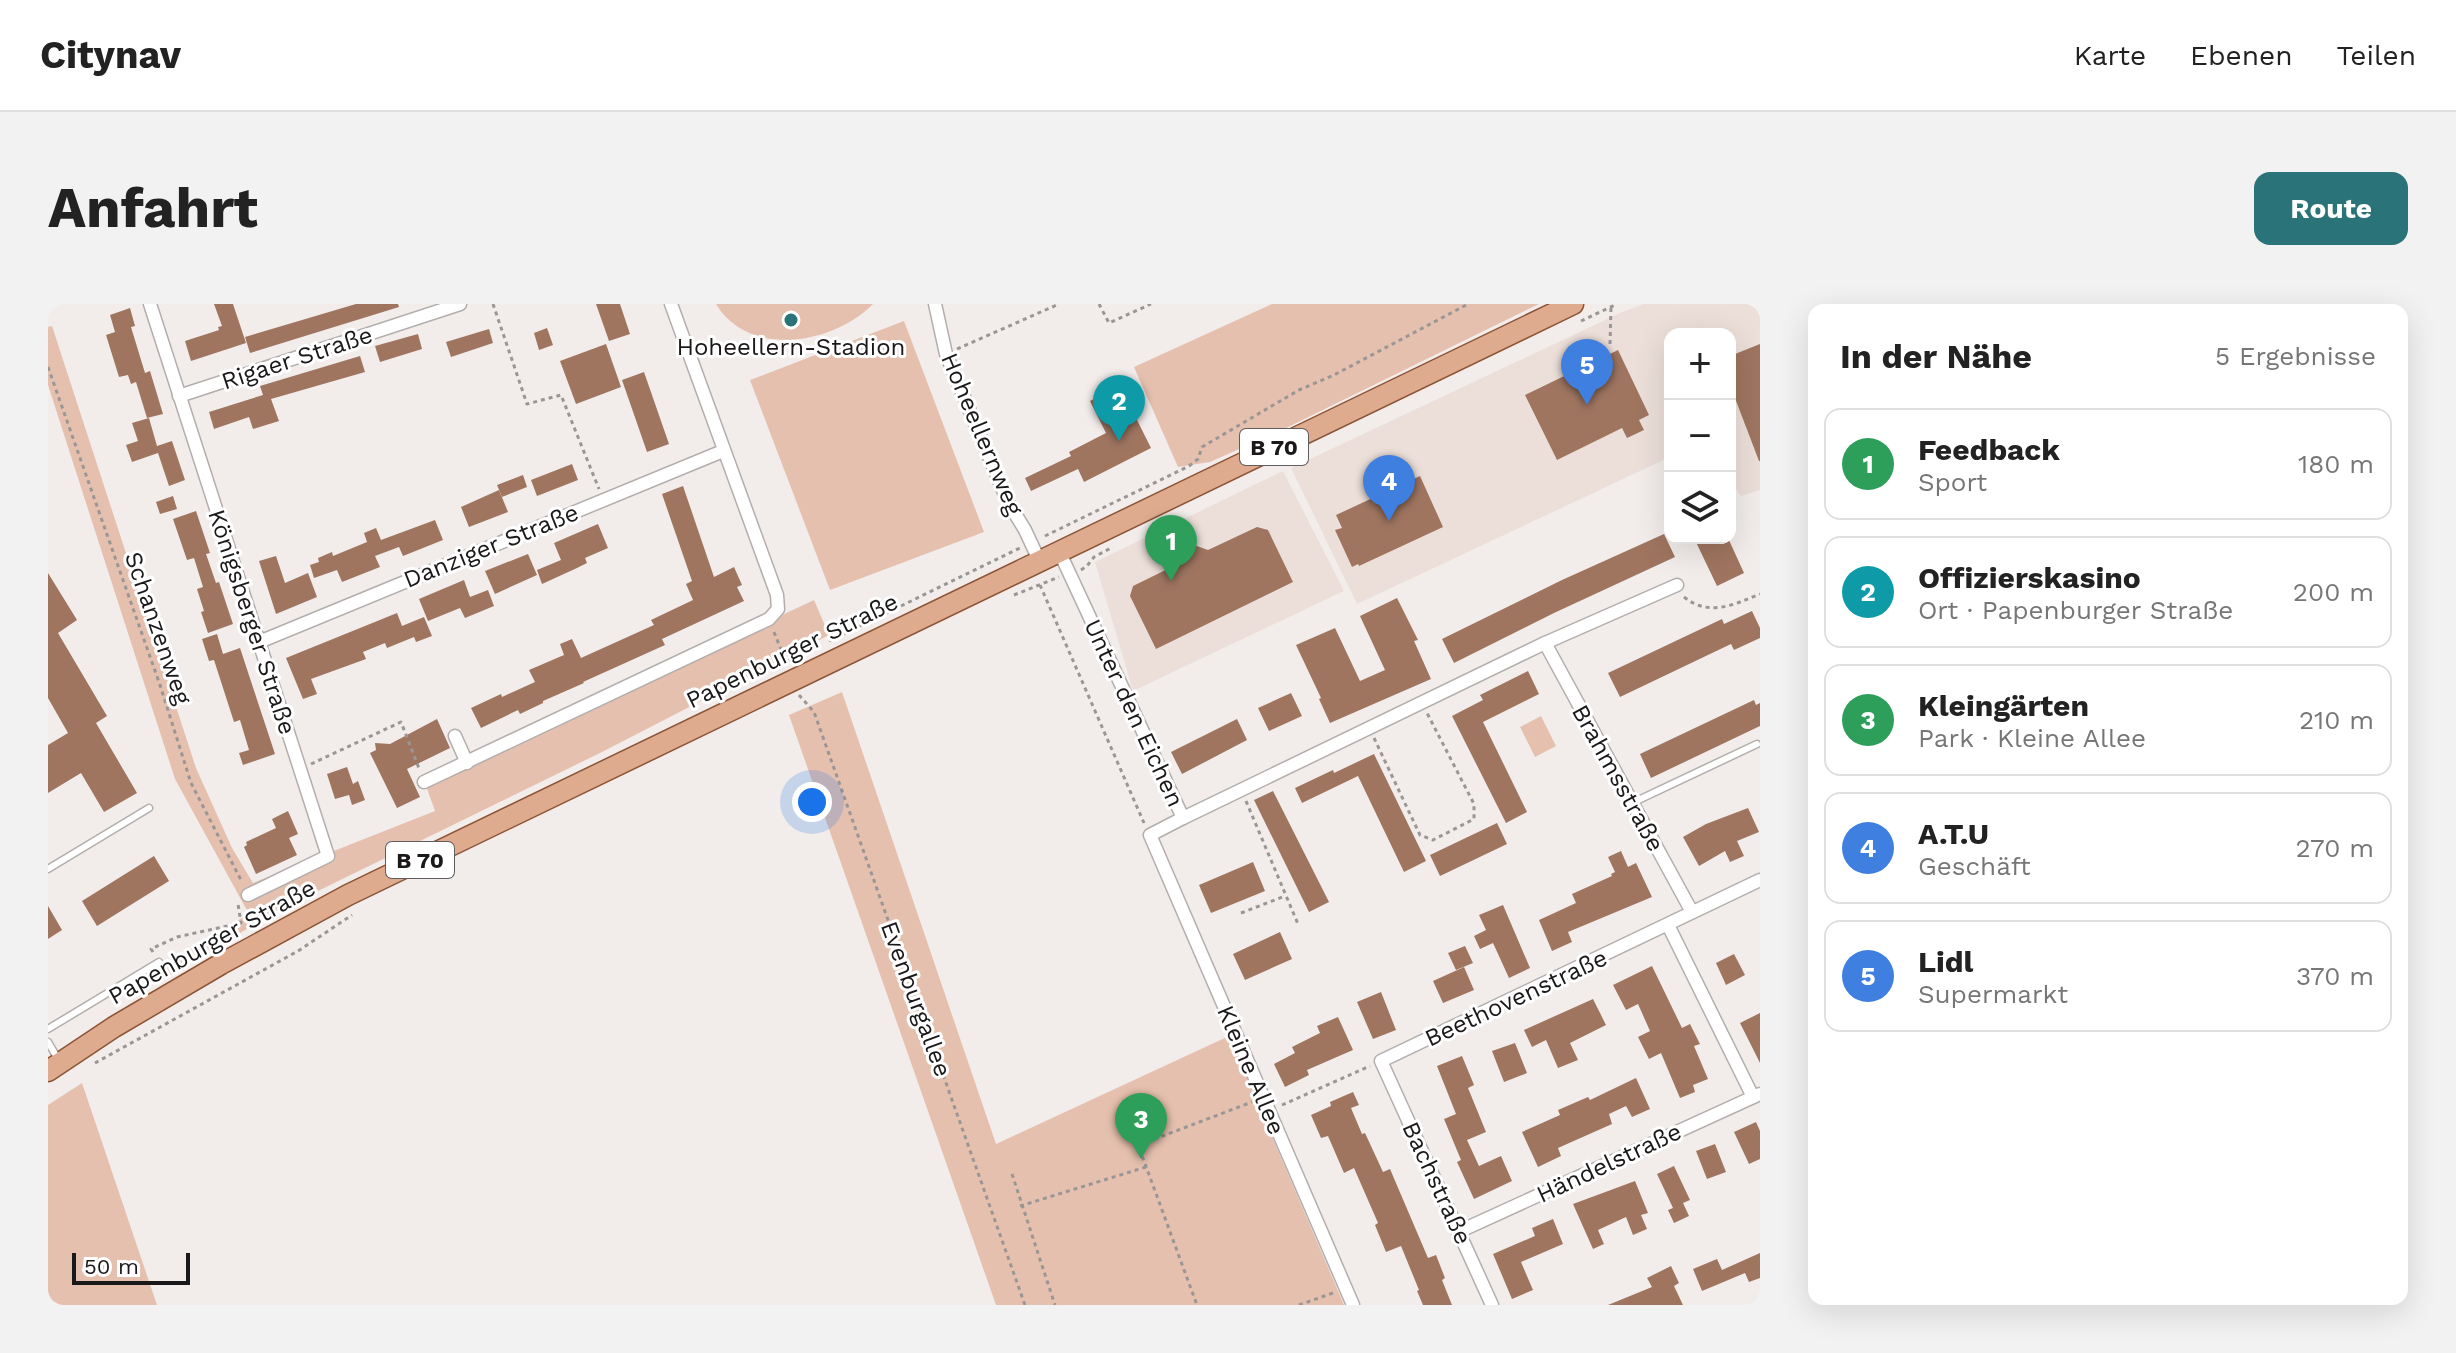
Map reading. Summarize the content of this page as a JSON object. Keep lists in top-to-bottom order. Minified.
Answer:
{"streets":{"main road":["B 70","Papenburger Straße"],"street":["Rigaer Straße","Hoheellernweg","Danziger Straße","Königsberger Straße","Unter den Eichen","Brahmsstraße","Beethovenstraße","Kleine Allee","Händelstraße","Bachstraße"],"path":["Schanzenweg","Evenburgallee"]},"crossings":[["Rigaer Straße","Königsberger Straße"],["Hoheellernweg","Papenburger Straße"],["Danziger Straße","Königsberger Straße"],["Königsberger Straße","Schanzenweg"],["Papenburger Straße","Unter den Eichen"],["Unter den Eichen","Brahmsstraße"],["Brahmsstraße","Beethovenstraße"],["Beethovenstraße","Bachstraße"],["Händelstraße","Bachstraße"]],"places":["Hoheellern-Stadion"],"scale_bar":"50 m","page":{"header":"Citynav","nav":["Karte","Ebenen","Teilen"],"buttons":"Route","title":"Anfahrt","heading":["In der Nähe","5 Ergebnisse"],"map_buttons":["+","−"],"pins":["5","2","4","1","3"],"list":[{"mark":"1","name":"Feedback","note":"Sport","value":"180 m"},{"mark":"2","name":"Offizierskasino","note":"Ort · Papenburger Straße","value":"200 m"},{"mark":"3","name":"Kleingärten","note":"Park · Kleine Allee","value":"210 m"},{"mark":"4","name":"A.T.U","note":"Geschäft","value":"270 m"},{"mark":"5","name":"Lidl","note":"Supermarkt","value":"370 m"}],"scale":"50 m"}}
